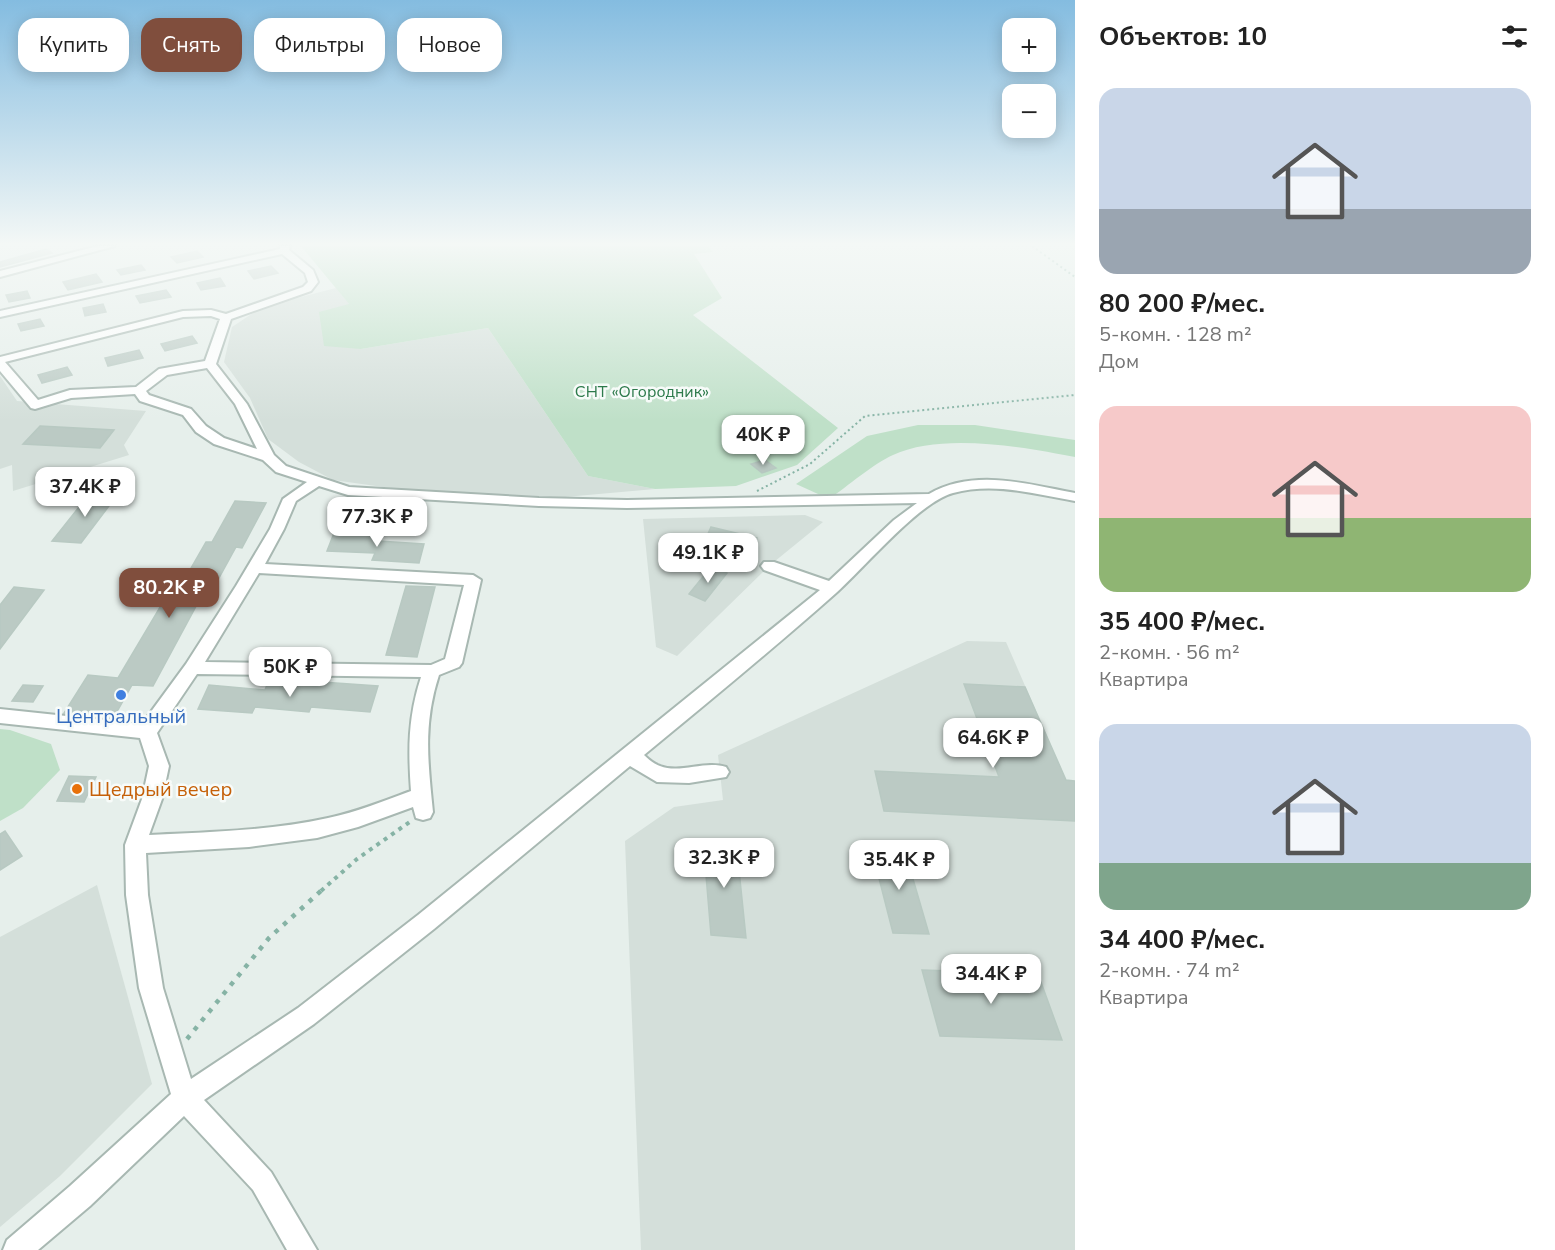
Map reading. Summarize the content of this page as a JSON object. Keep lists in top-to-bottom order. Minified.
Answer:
{"parks":["СНТ «Огородник»"],"places":["Центральный","Щедрый вечер"],"page":{"heading":"Объектов: 10","map_buttons":["+","−"],"chip":["Купить","Снять","Фильтры","Новое"],"list":[{"name":"80 200 ₽/мес.","note":"5-комн. · 128 m² · Дом"},{"name":"35 400 ₽/мес.","note":"2-комн. · 56 m² · Квартира"},{"name":"34 400 ₽/мес.","note":"2-комн. · 74 m² · Квартира"}],"price":["40K ₽","37.4K ₽","77.3K ₽","49.1K ₽","80.2K ₽","50K ₽","64.6K ₽","32.3K ₽","35.4K ₽","34.4K ₽"]}}
